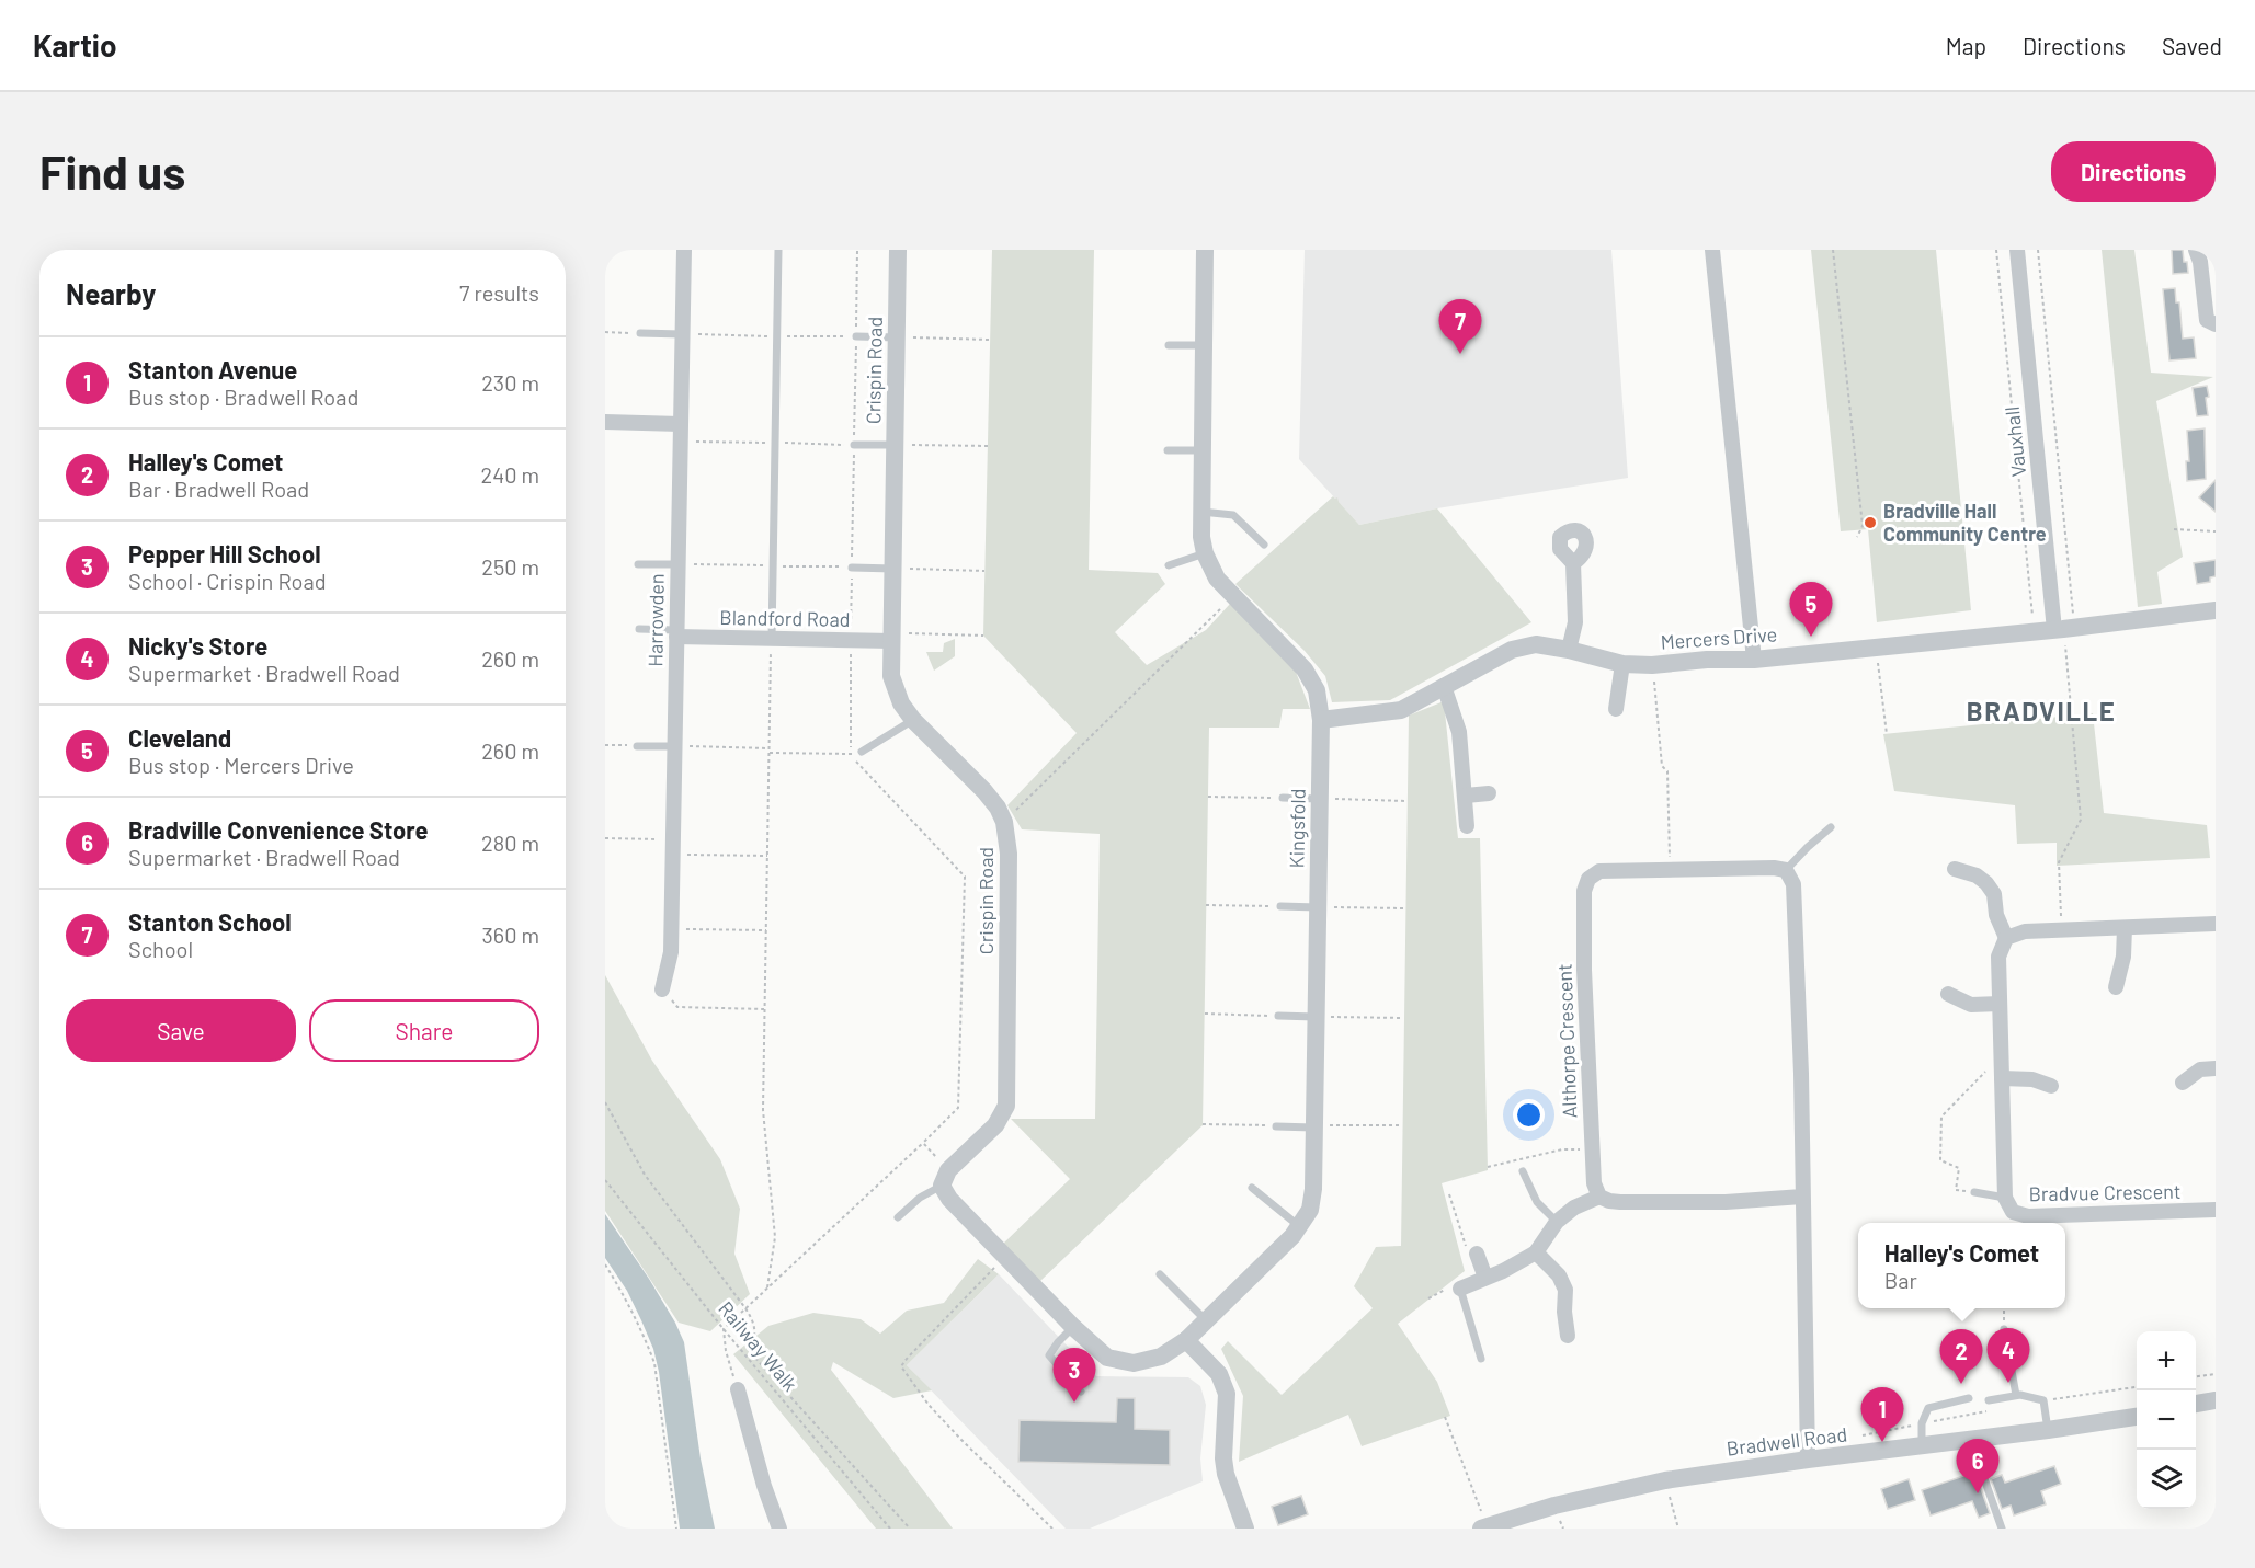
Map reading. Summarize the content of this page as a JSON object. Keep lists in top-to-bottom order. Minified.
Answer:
{"streets":{"street":["Crispin Road","Vauxhall","Blandford Road","Harrowden","Mercers Drive","Kingsfold","Althorpe Crescent","Bradvue Crescent","Bradwell Road"],"path":["Railway Walk"]},"crossings":[["Crispin Road","Blandford Road"],["Vauxhall","Mercers Drive"],["Blandford Road","Harrowden"],["Mercers Drive","Kingsfold"]],"districts":["BRADVILLE"],"places":["Bradville Hall Community Centre"],"page":{"header":"Kartio","nav":["Map","Directions","Saved"],"buttons":["Directions",["Save","Share"]],"title":"Find us","heading":["Nearby","7 results"],"pins":["7","5","4","2","3","1","6"],"list":[{"mark":"1","name":"Stanton Avenue","note":"Bus stop · Bradwell Road","value":"230 m"},{"mark":"2","name":"Halley's Comet","note":"Bar · Bradwell Road","value":"240 m"},{"mark":"3","name":"Pepper Hill School","note":"School · Crispin Road","value":"250 m"},{"mark":"4","name":"Nicky's Store","note":"Supermarket · Bradwell Road","value":"260 m"},{"mark":"5","name":"Cleveland","note":"Bus stop · Mercers Drive","value":"260 m"},{"mark":"6","name":"Bradville Convenience Store","note":"Supermarket · Bradwell Road","value":"280 m"},{"mark":"7","name":"Stanton School","note":"School","value":"360 m"}],"popup":["Halley's Comet","Bar"],"map_buttons":["+","−"]}}
